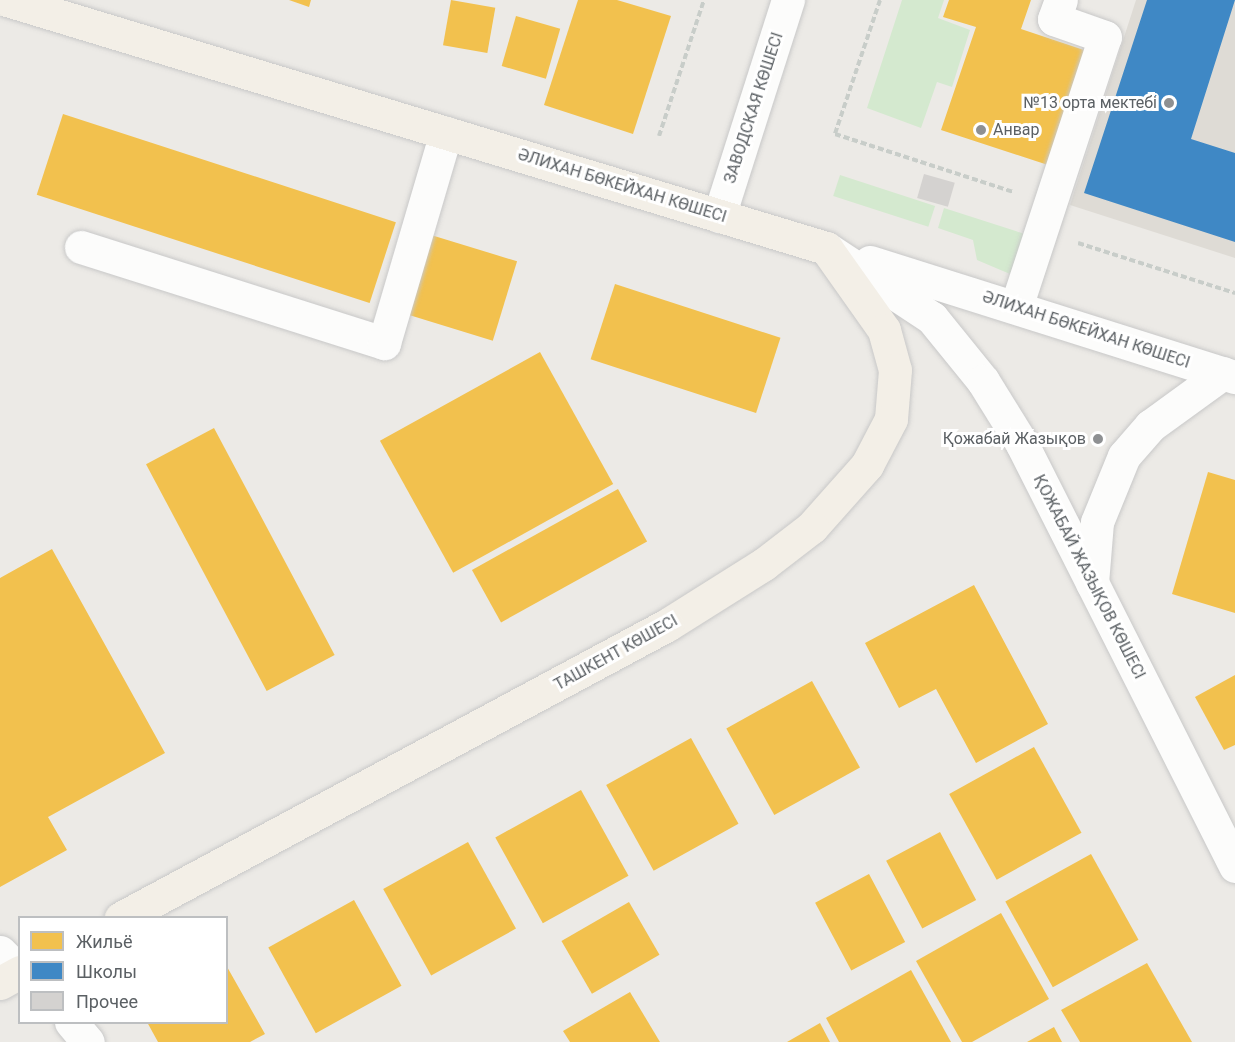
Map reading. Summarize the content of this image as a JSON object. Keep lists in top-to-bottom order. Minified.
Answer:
{"streets":{"main road":["ӘЛИХАН БӨКЕЙХАН КӨШЕСІ","ТАШКЕНТ КӨШЕСІ"],"street":["ЗАВОДСКАЯ КӨШЕСІ","ҚОЖАБАЙ ЖАЗЫҚОВ КӨШЕСІ"]},"crossings":[["ЗАВОДСКАЯ КӨШЕСІ","ӘЛИХАН БӨКЕЙХАН КӨШЕСІ"],["ӘЛИХАН БӨКЕЙХАН КӨШЕСІ","ҚОЖАБАЙ ЖАЗЫҚОВ КӨШЕСІ"],["ӘЛИХАН БӨКЕЙХАН КӨШЕСІ","ТАШКЕНТ КӨШЕСІ"],["ҚОЖАБАЙ ЖАЗЫҚОВ КӨШЕСІ","ТАШКЕНТ КӨШЕСІ"]],"places":["№13 орта мектебі","Анвар","Қожабай Жазықов"],"legend":["Жильё","Школы","Прочее"]}
